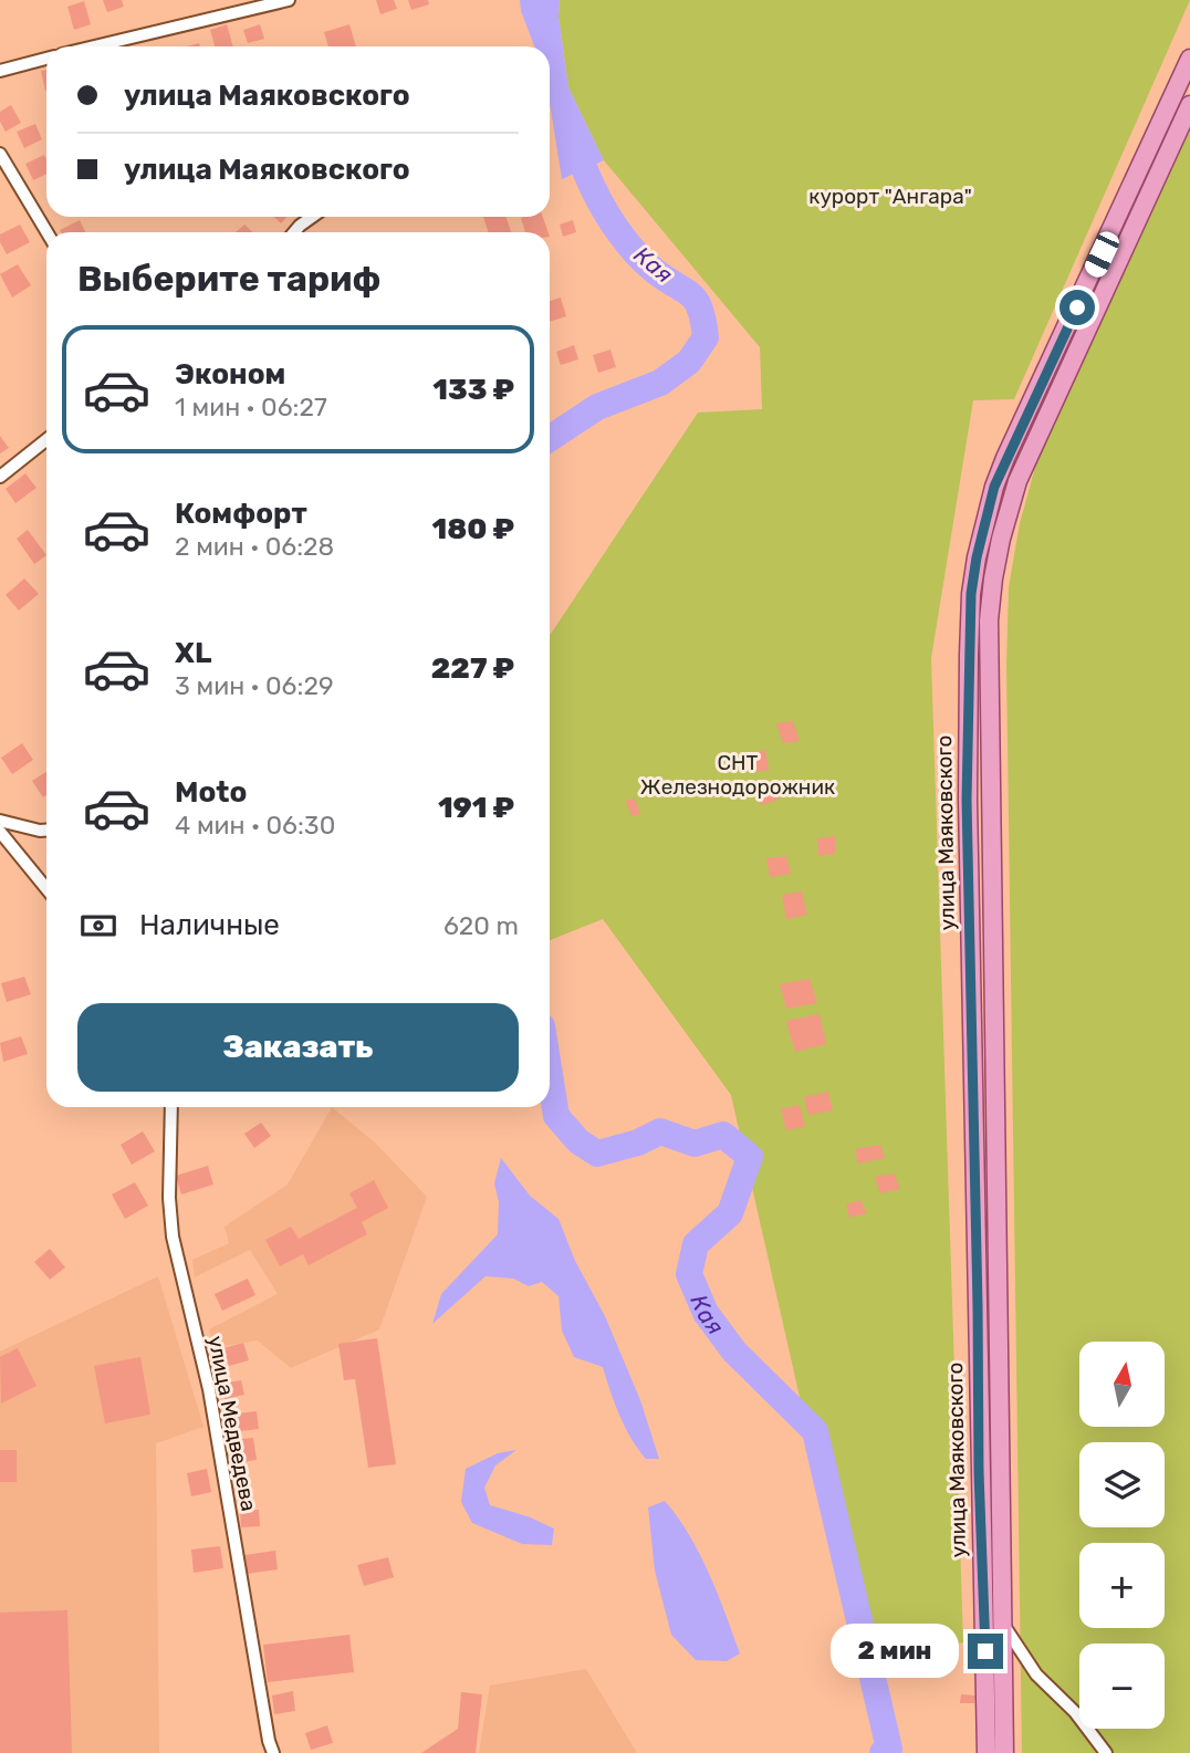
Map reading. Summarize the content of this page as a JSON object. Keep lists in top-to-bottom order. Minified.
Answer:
{"streets":{"main road":["улица Маяковского"],"street":["улица Медведева"]},"water":["Кая"],"parks":["курорт \"Ангара\"","СНТ Железнодорожник"],"north":"top","page":{"banner":["улица Маяковского","улица Маяковского"],"heading":"Выберите тариф","list":[{"name":"Эконом","note":"1 мин · 06:27","value":"133 ₽"},{"name":"Комфорт","note":"2 мин · 06:28","value":"180 ₽"},{"name":"XL","note":"3 мин · 06:29","value":"227 ₽"},{"name":"Moto","note":"4 мин · 06:30","value":"191 ₽"}],"pay":["Наличные","620 m"],"buttons":"Заказать","map_buttons":["+","−"],"bubble":"2 мин"}}
